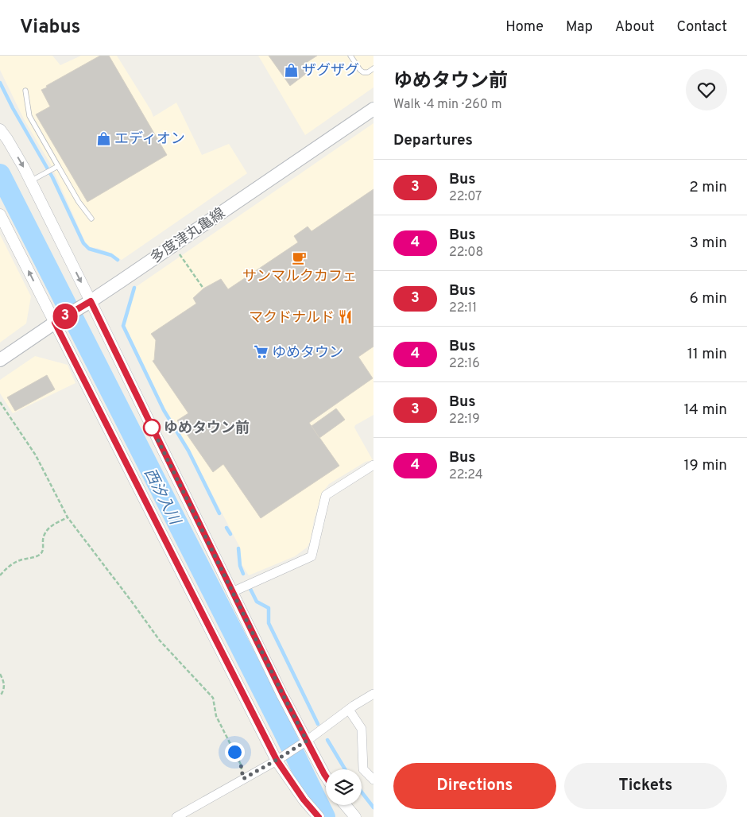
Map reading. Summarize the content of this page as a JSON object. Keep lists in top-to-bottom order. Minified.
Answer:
{"streets":{"main road":["多度津丸亀線"]},"water":["西汐入川"],"places":{"shop":["ザグザグ","エディオン"],"cafe":["サンマルクカフェ"],"restaurant":["マクドナルド"],"supermarket":["ゆめタウン"],"other":["ゆめタウン前"]},"lines":["bus line 3"],"page":{"header":"Viabus","nav":["Home","Map","About","Contact"],"on_map":"3","heading":[["ゆめタウン前","Walk · 4 min · 260 m"],"Departures"],"list":[{"mark":"3","name":"Bus","note":"22:07","value":"2 min"},{"mark":"4","name":"Bus","note":"22:08","value":"3 min"},{"mark":"3","name":"Bus","note":"22:11","value":"6 min"},{"mark":"4","name":"Bus","note":"22:16","value":"11 min"},{"mark":"3","name":"Bus","note":"22:19","value":"14 min"},{"mark":"4","name":"Bus","note":"22:24","value":"19 min"}],"buttons":["Directions","Tickets"]}}
